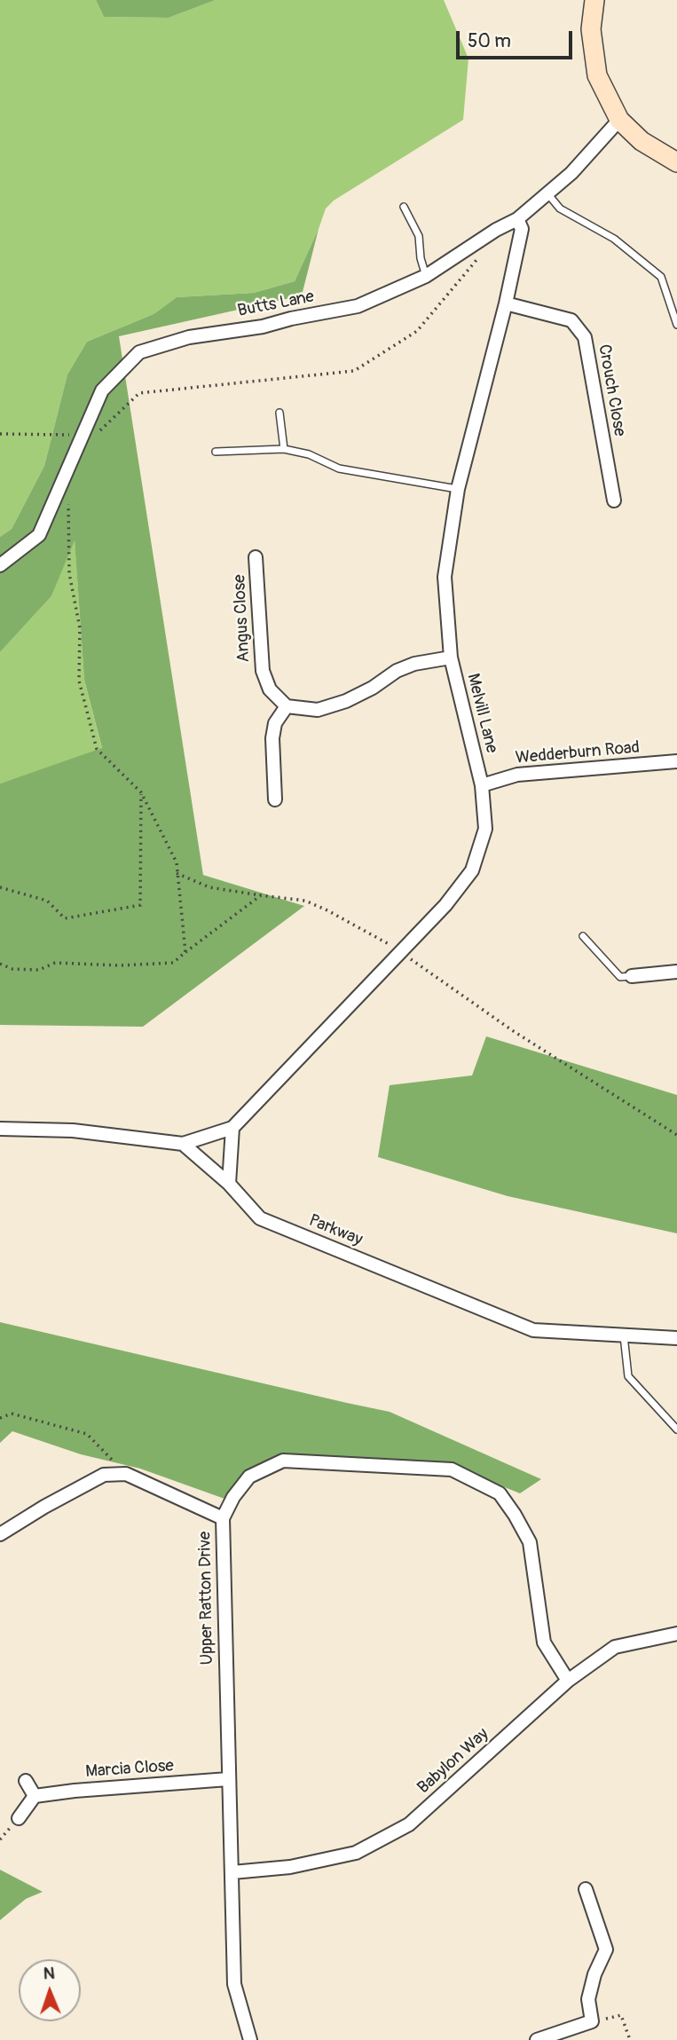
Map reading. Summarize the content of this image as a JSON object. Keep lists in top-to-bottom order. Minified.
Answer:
{"streets":{"street":["Butts Lane","Crouch Close","Angus Close","Melvill Lane","Wedderburn Road","Parkway","Upper Ratton Drive","Babylon Way","Marcia Close"]},"crossings":[["Butts Lane","Melvill Lane"],["Crouch Close","Melvill Lane"],["Melvill Lane","Wedderburn Road"],["Upper Ratton Drive","Babylon Way"],["Upper Ratton Drive","Marcia Close"]],"scale_bar":"50 m","north":"top"}
